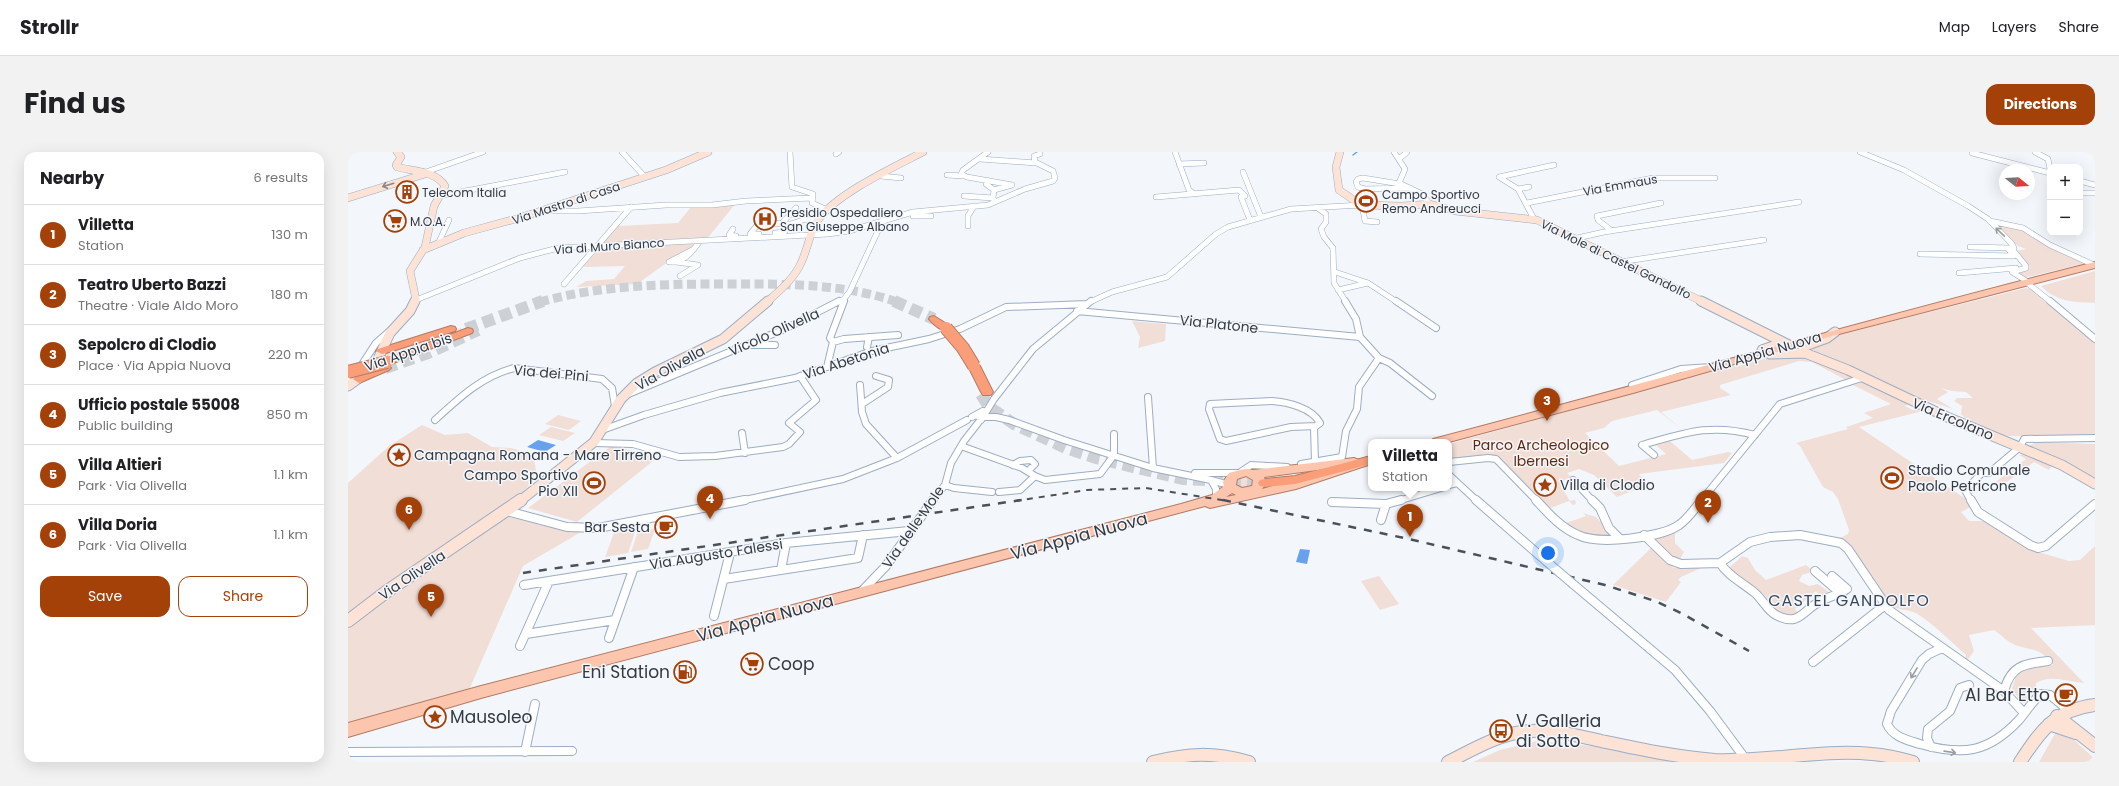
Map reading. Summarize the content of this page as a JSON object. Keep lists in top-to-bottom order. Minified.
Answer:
{"streets":{"highway":["Via Appia bis"],"main road":["Via Appia Nuova"],"street":["Via Emmaus","Via Mastro di Casa","Via di Muro Bianco","Via Mole di Castel Gandolfo","Via Platone","Vicolo Olivella","Via Abetonia","Via Olivella","Via dei Pini","Via Ercolano","Via delle Mole","Via Augusto Falessi"]},"crossings":[["Via di Muro Bianco","Via Olivella"],["Via Mole di Castel Gandolfo","Via Appia Nuova"],["Via Mole di Castel Gandolfo","Via delle Mole"],["Via Platone","Via delle Mole"],["Vicolo Olivella","Via Olivella"],["Via Appia Nuova","Via Ercolano"],["Via Appia Nuova","Via delle Mole"],["Via Abetonia","Via Olivella"],["Via Abetonia","Via delle Mole"],["Via Olivella","Via dei Pini"],["Via delle Mole","Via Augusto Falessi"]],"districts":["CASTEL GANDOLFO"],"parks":["Parco Archeologico Ibernesi"],"places":{"building":["Telecom Italia"],"sports":["Campo Sportivo Remo Andreucci","Stadio Comunale Paolo Petricone","Campo Sportivo Pio XII"],"hospital":["Presidio Ospedaliero San Giuseppe Albano"],"supermarket":["M.O.A.","Coop"],"place":["Campagna Romana - Mare Tirreno","Villa di Clodio","Mausoleo"],"cafe":["Bar Sesta","Al Bar Etto"],"fuel station":["Eni Station"],"bus stop":["V. Galleria di Sotto"]},"north":"right","page":{"header":"Strollr","nav":["Map","Layers","Share"],"title":"Find us","buttons":["Directions",["Save","Share"]],"heading":["Nearby","6 results"],"map_buttons":["+","−"],"list":[{"mark":"1","name":"Villetta","note":"Station","value":"130 m"},{"mark":"2","name":"Teatro Uberto Bazzi","note":"Theatre · Viale Aldo Moro","value":"180 m"},{"mark":"3","name":"Sepolcro di Clodio","note":"Place · Via Appia Nuova","value":"220 m"},{"mark":"4","name":"Ufficio postale 55008","note":"Public building","value":"850 m"},{"mark":"5","name":"Villa Altieri","note":"Park · Via Olivella","value":"1.1 km"},{"mark":"6","name":"Villa Doria","note":"Park · Via Olivella","value":"1.1 km"}],"pins":["3","4","2","6","1","5"],"popup":["Villetta","Station"]}}
